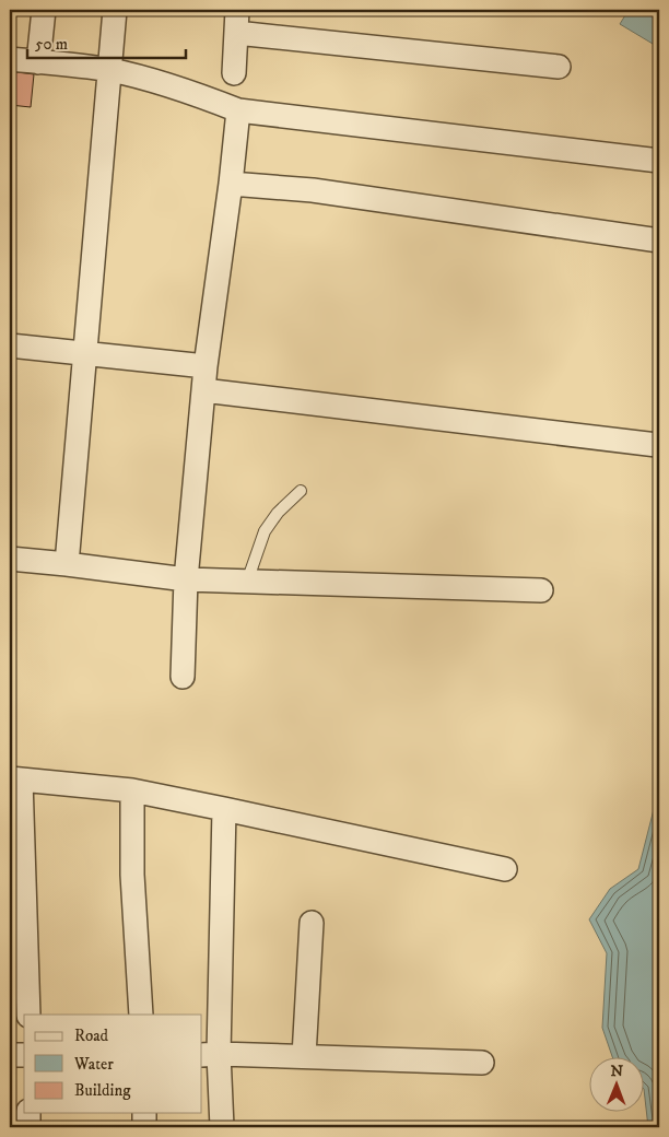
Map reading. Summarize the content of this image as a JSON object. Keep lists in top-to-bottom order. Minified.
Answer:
{"legend":["Road","Water","Building"],"scale_bar":"50 m","north":"top"}
